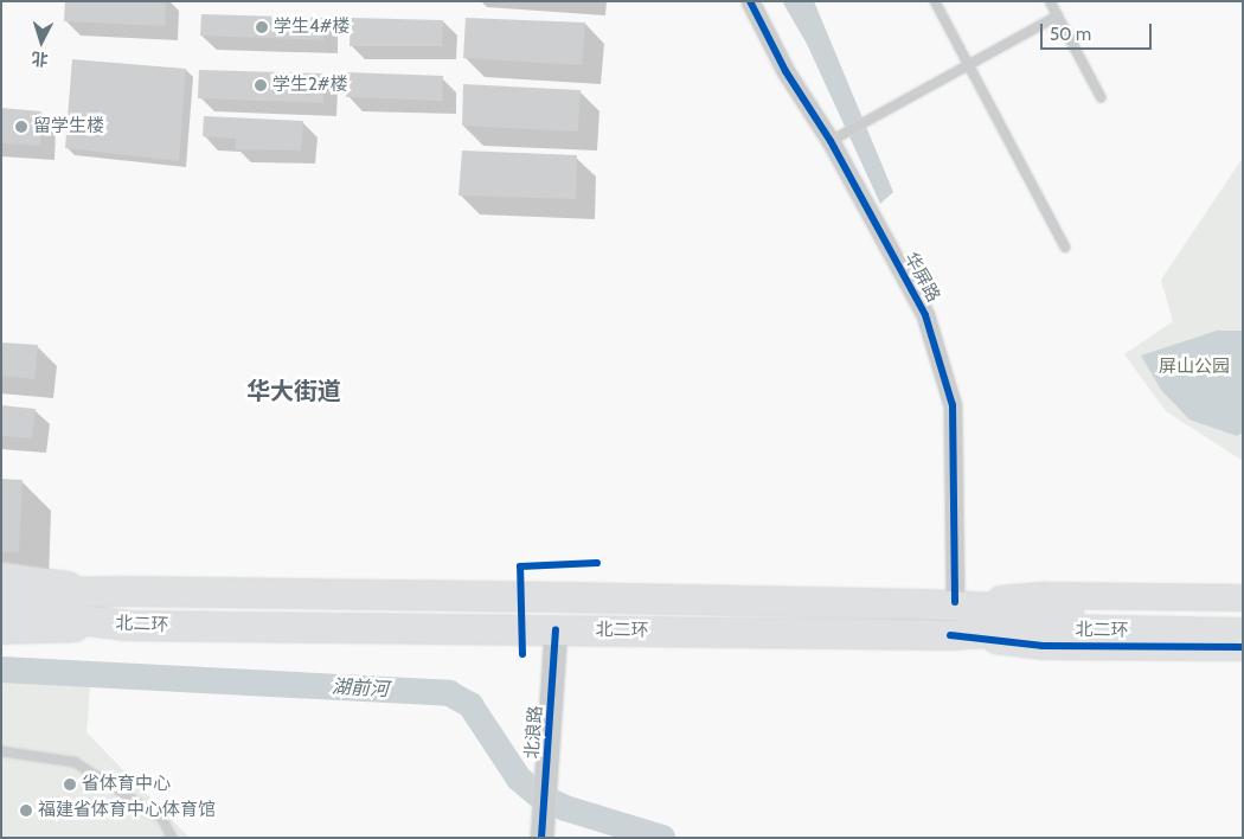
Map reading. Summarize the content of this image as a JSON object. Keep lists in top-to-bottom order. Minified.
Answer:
{"streets":{"highway":["北二环"],"street":["华屏路","北浪路"]},"crossings":[["北二环","北浪路"]],"districts":["华大街道"],"water":["湖前河"],"parks":["屏山公园"],"places":["学生4#楼","学生2#楼","留学生楼","省体育中心","福建省体育中心体育馆"],"scale_bar":"50 m","north":"bottom"}
